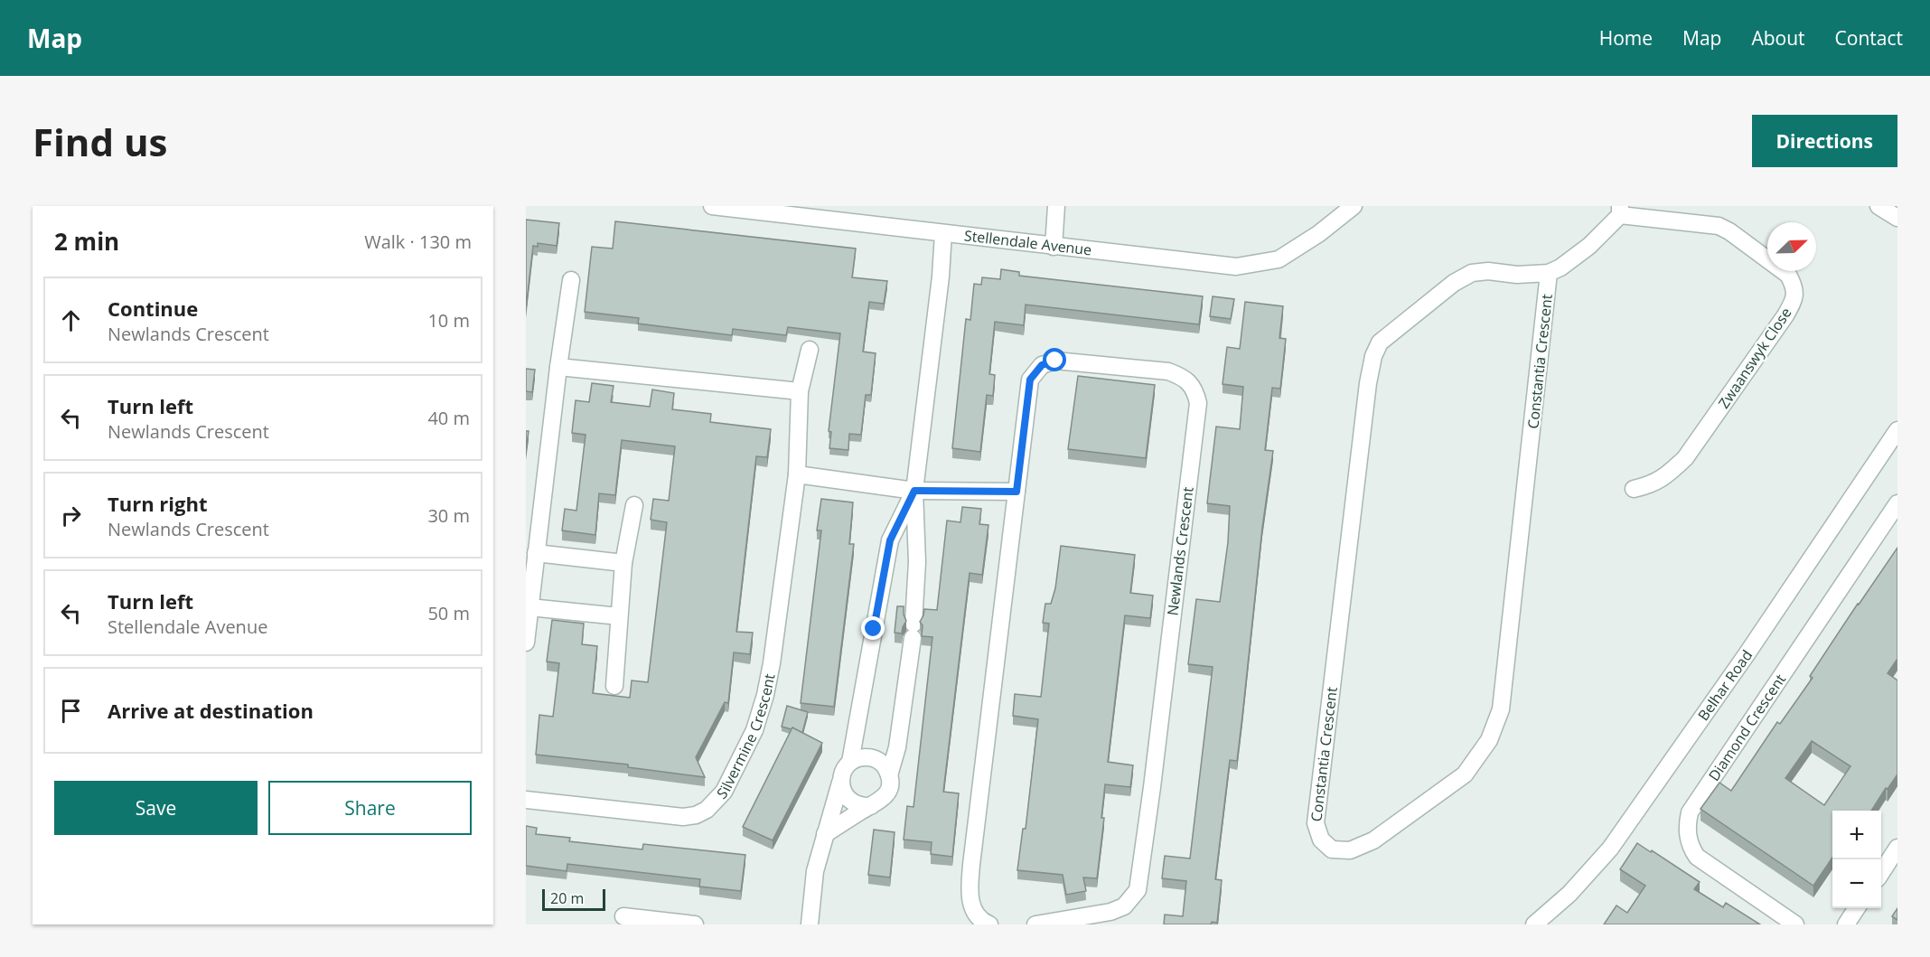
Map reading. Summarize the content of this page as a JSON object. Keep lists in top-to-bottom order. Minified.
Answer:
{"streets":{"street":["Stellendale Avenue","Zwaanswyk Close","Constantia Crescent","Newlands Crescent","Belhar Road","Diamond Crescent","Silvermine Crescent"]},"crossings":[["Zwaanswyk Close","Constantia Crescent"]],"scale_bar":"20 m","north":"top right","page":{"header":"Map","nav":["Home","Map","About","Contact"],"buttons":["Directions",["Save","Share"]],"title":"Find us","heading":["2 min","Walk · 130 m"],"list":[["Continue","Newlands Crescent","10 m"],["Turn left","Newlands Crescent","40 m"],["Turn right","Newlands Crescent","30 m"],["Turn left","Stellendale Avenue","50 m"],"Arrive at destination"],"map_buttons":["+","−"],"scale":"20 m"}}
